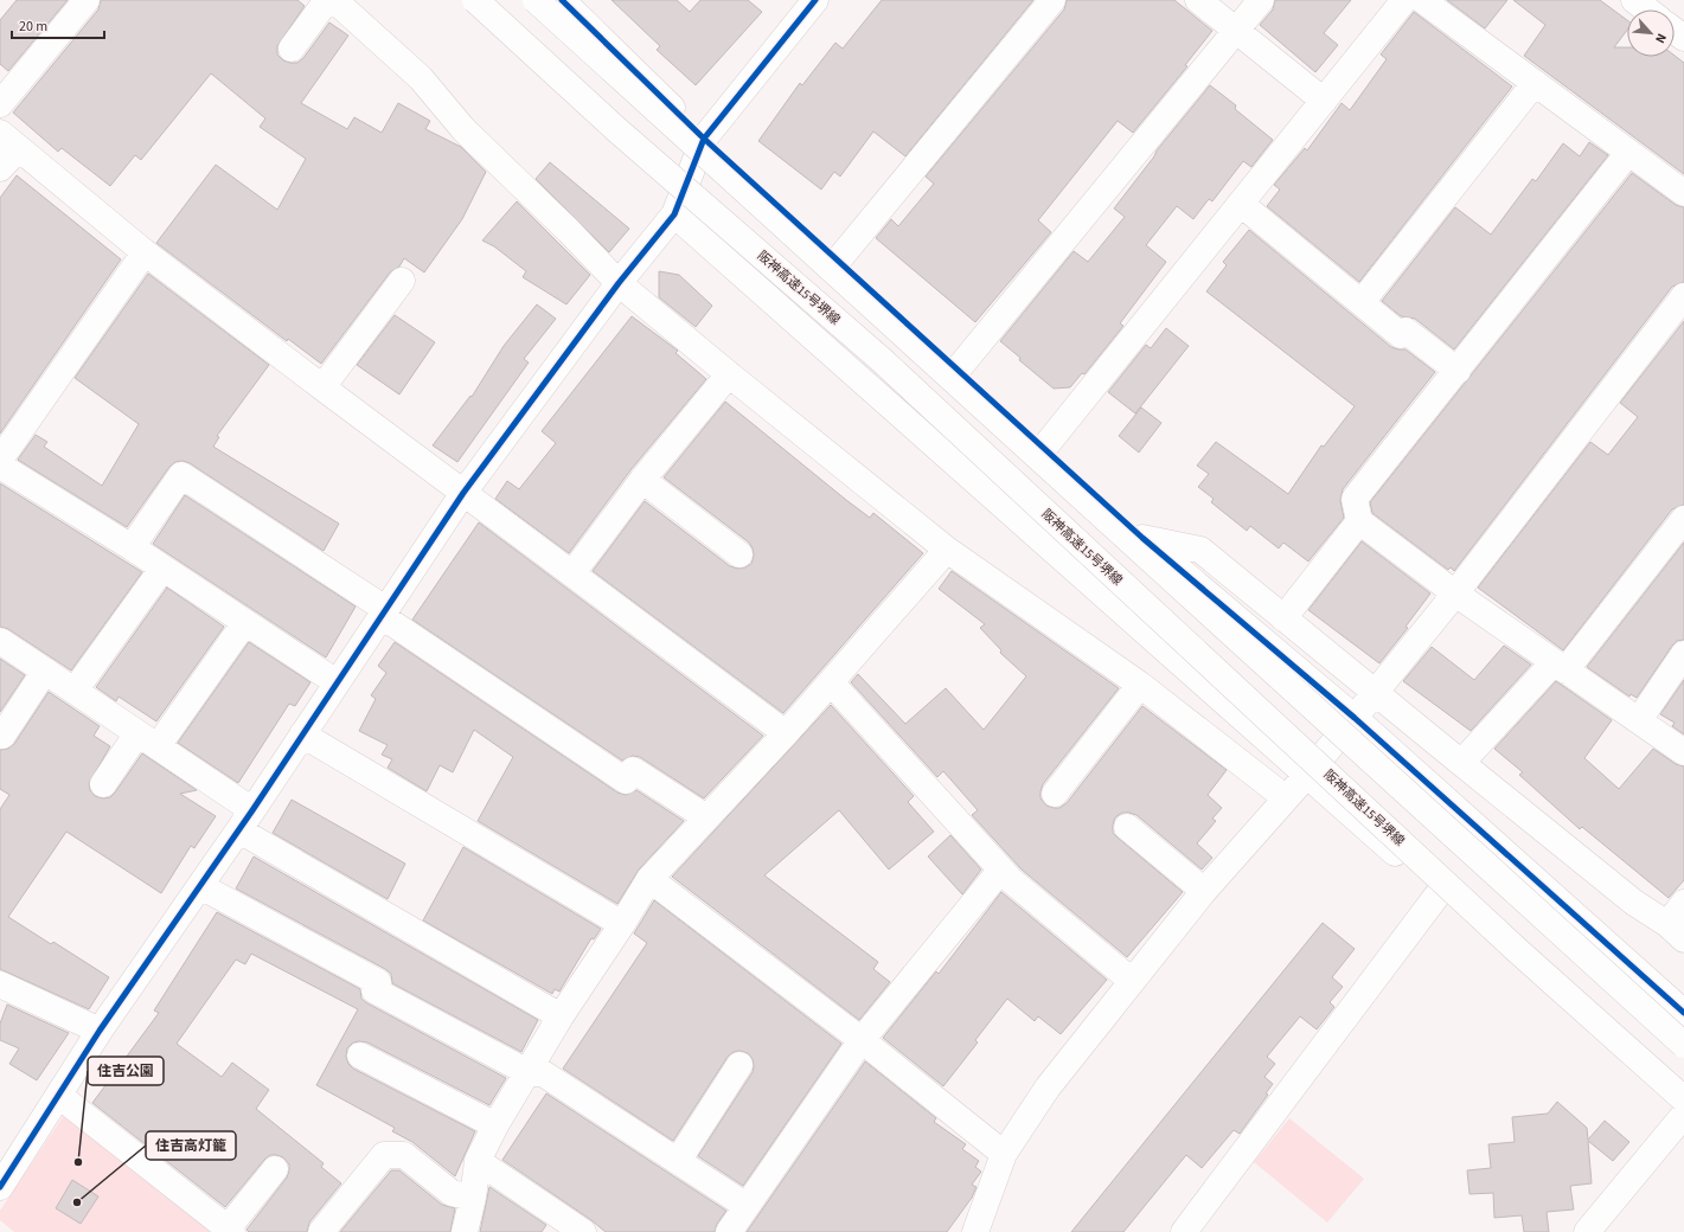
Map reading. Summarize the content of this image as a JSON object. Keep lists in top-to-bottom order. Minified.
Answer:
{"streets":{"main road":["阪神高速15号堺線"]},"places":["住吉公園","住吉高灯籠"],"scale_bar":"20 m","north":"bottom right"}
